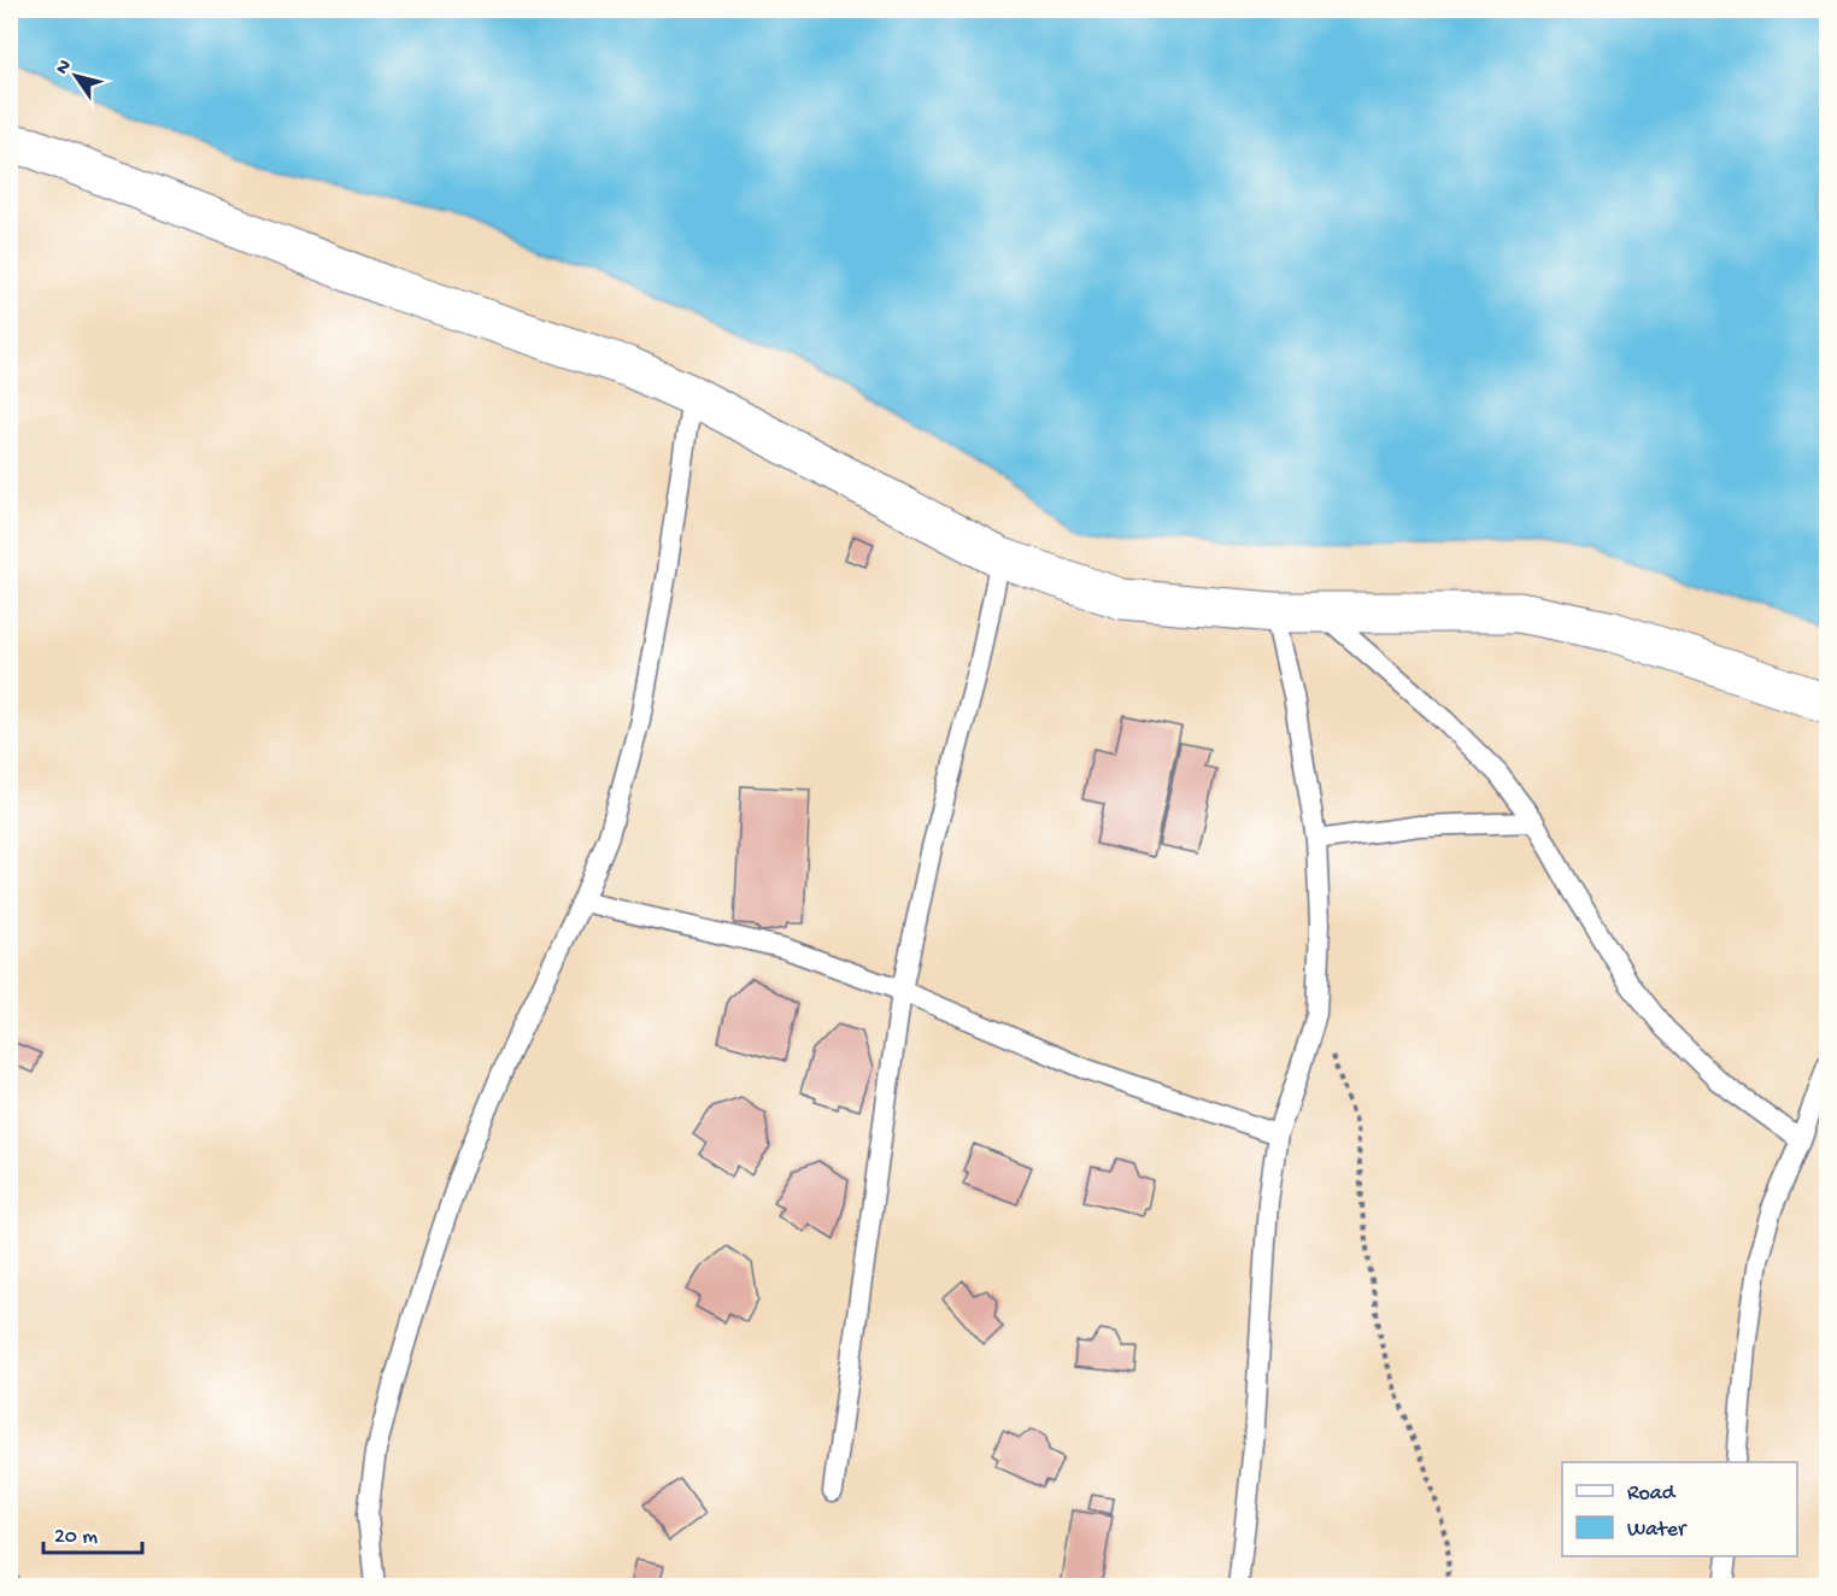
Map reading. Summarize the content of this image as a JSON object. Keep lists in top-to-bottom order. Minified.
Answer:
{"legend":["Road","Water"],"scale_bar":"20 m","north":"top left"}
